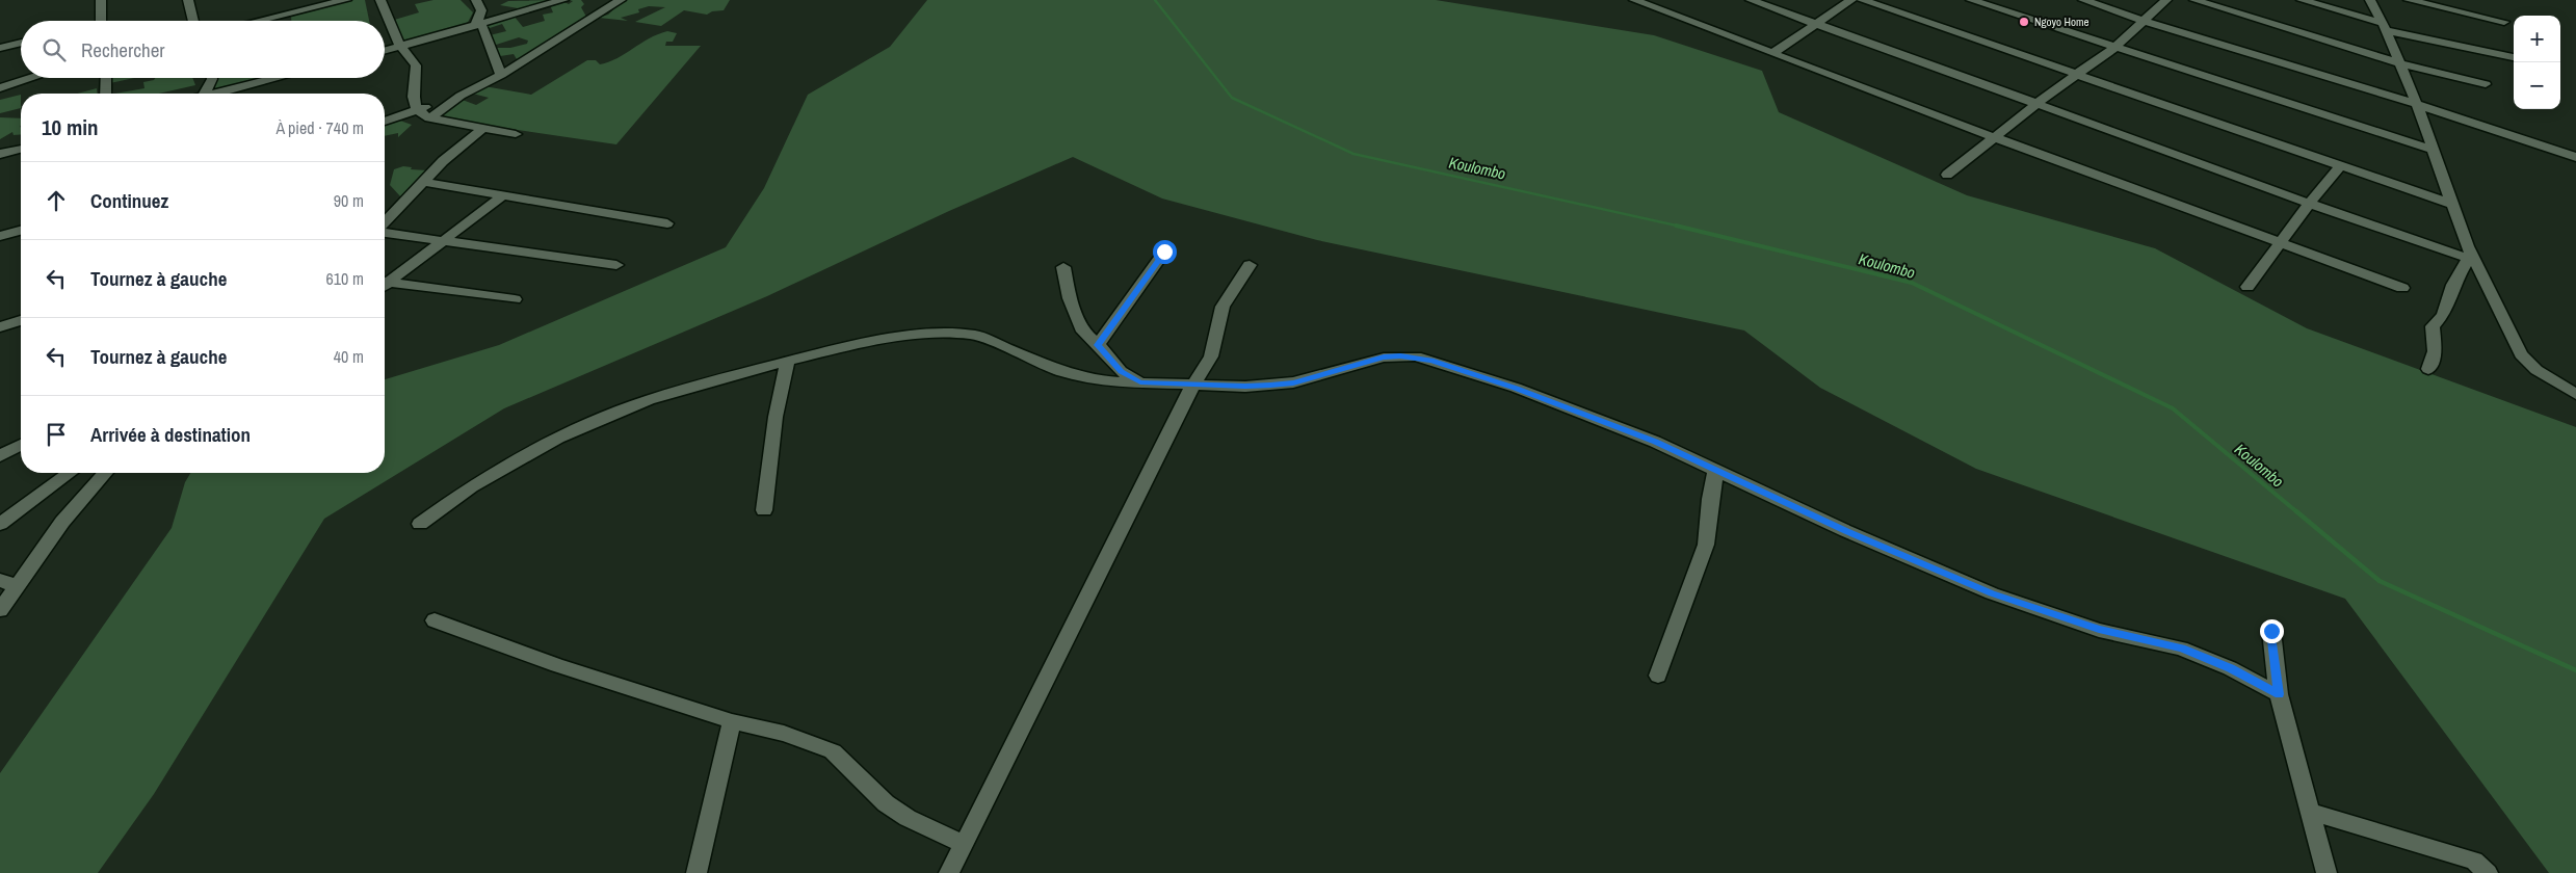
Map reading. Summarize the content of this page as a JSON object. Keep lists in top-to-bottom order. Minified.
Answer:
{"water":["Koulombo"],"places":["Ngoyo Home"],"page":{"map_buttons":["+","−"],"search":"Rechercher","heading":["10 min","À pied · 740 m"],"list":[["Continuez","90 m"],["Tournez à gauche","610 m"],["Tournez à gauche","40 m"],"Arrivée à destination"]}}
